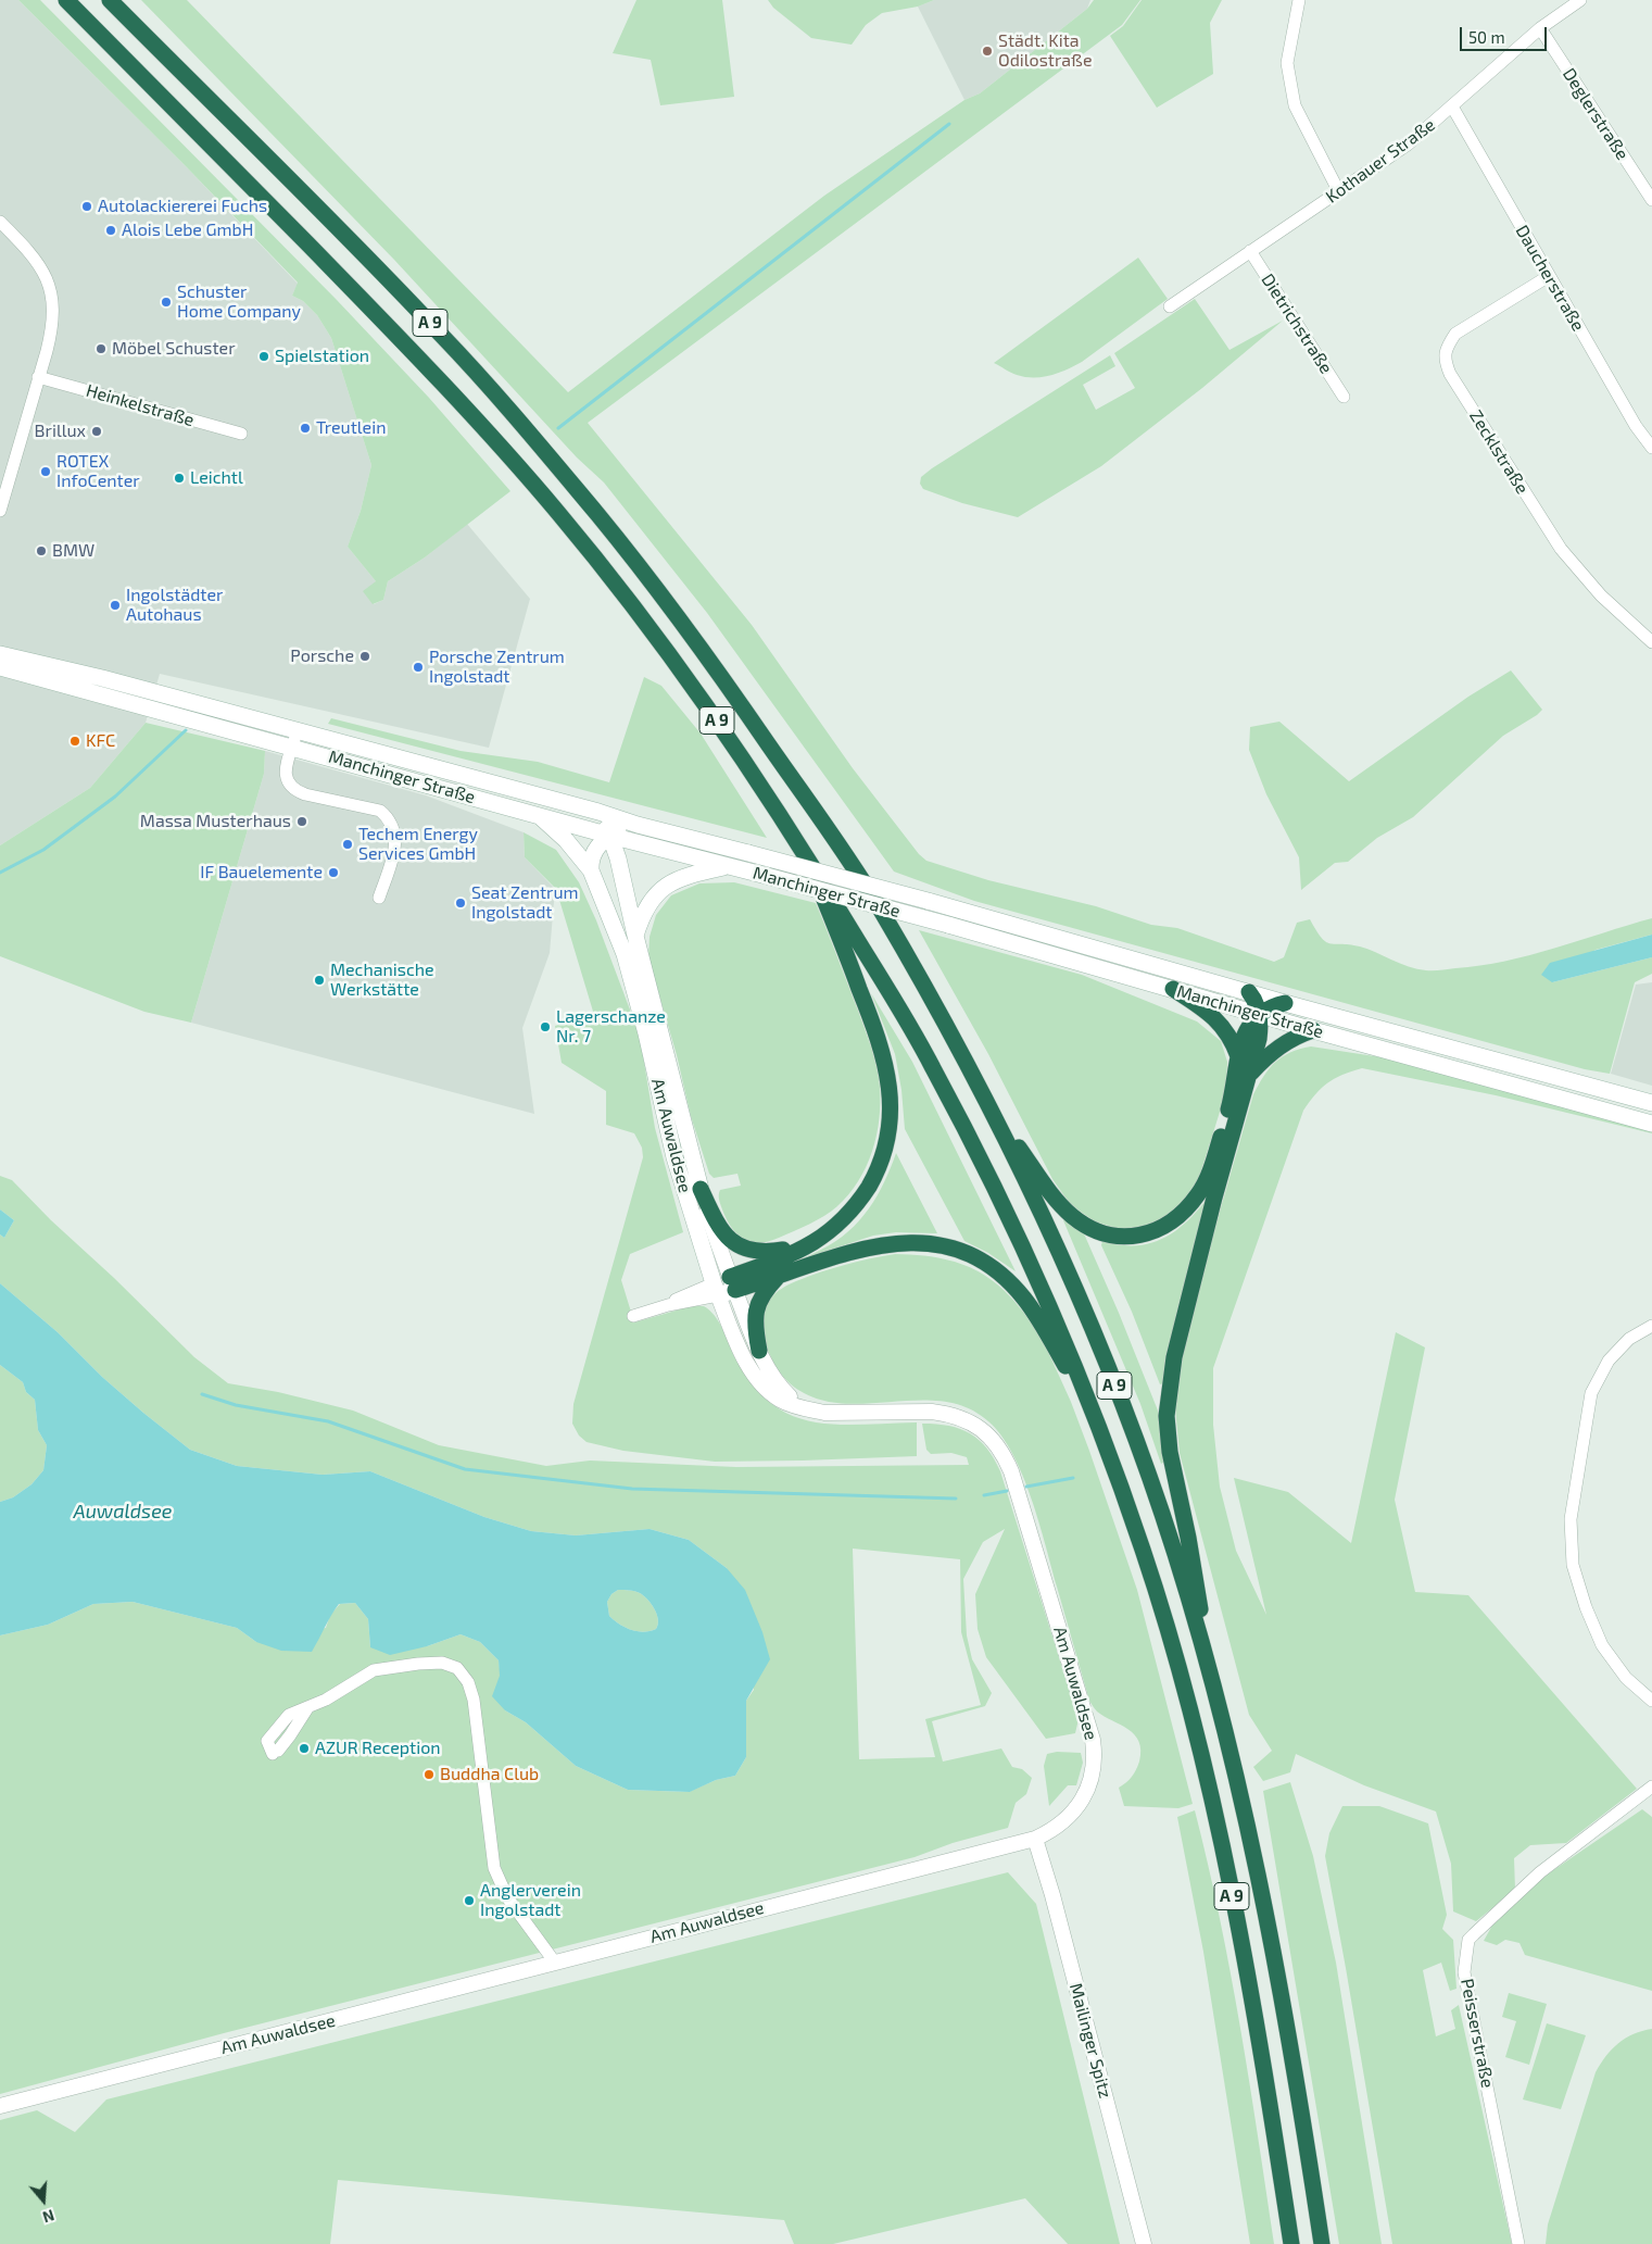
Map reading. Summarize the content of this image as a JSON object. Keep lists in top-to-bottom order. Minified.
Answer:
{"streets":{"highway":["A 9"],"main road":["Manchinger Straße","Am Auwaldsee"],"street":["Deglerstraße","Kothauer Straße","Daucherstraße","Dietrichstraße","Heinkelstraße","Zecklstraße","Peisserstraße","Mailinger Spitz"]},"crossings":[["Deglerstraße","Kothauer Straße"],["Kothauer Straße","Daucherstraße"],["Kothauer Straße","Dietrichstraße"],["Daucherstraße","Zecklstraße"],["Manchinger Straße","Am Auwaldsee"],["Am Auwaldsee","Mailinger Spitz"]],"water":["Auwaldsee"],"places":["Städt. Kita Odilostraße","Autolackiererei Fuchs","Alois Lebe GmbH","Schuster Home Company","Möbel Schuster","Spielstation","Treutlein","Brillux","ROTEX InfoCenter","Leichtl","BMW","Ingolstädter Autohaus","Porsche","Porsche Zentrum Ingolstadt","KFC","Massa Musterhaus","Techem Energy Services GmbH","IF Bauelemente","Seat Zentrum Ingolstadt","Mechanische Werkstätte","Lagerschanze Nr. 7","AZUR Reception","Buddha Club","Anglerverein Ingolstadt"],"scale_bar":"50 m","north":"bottom"}
